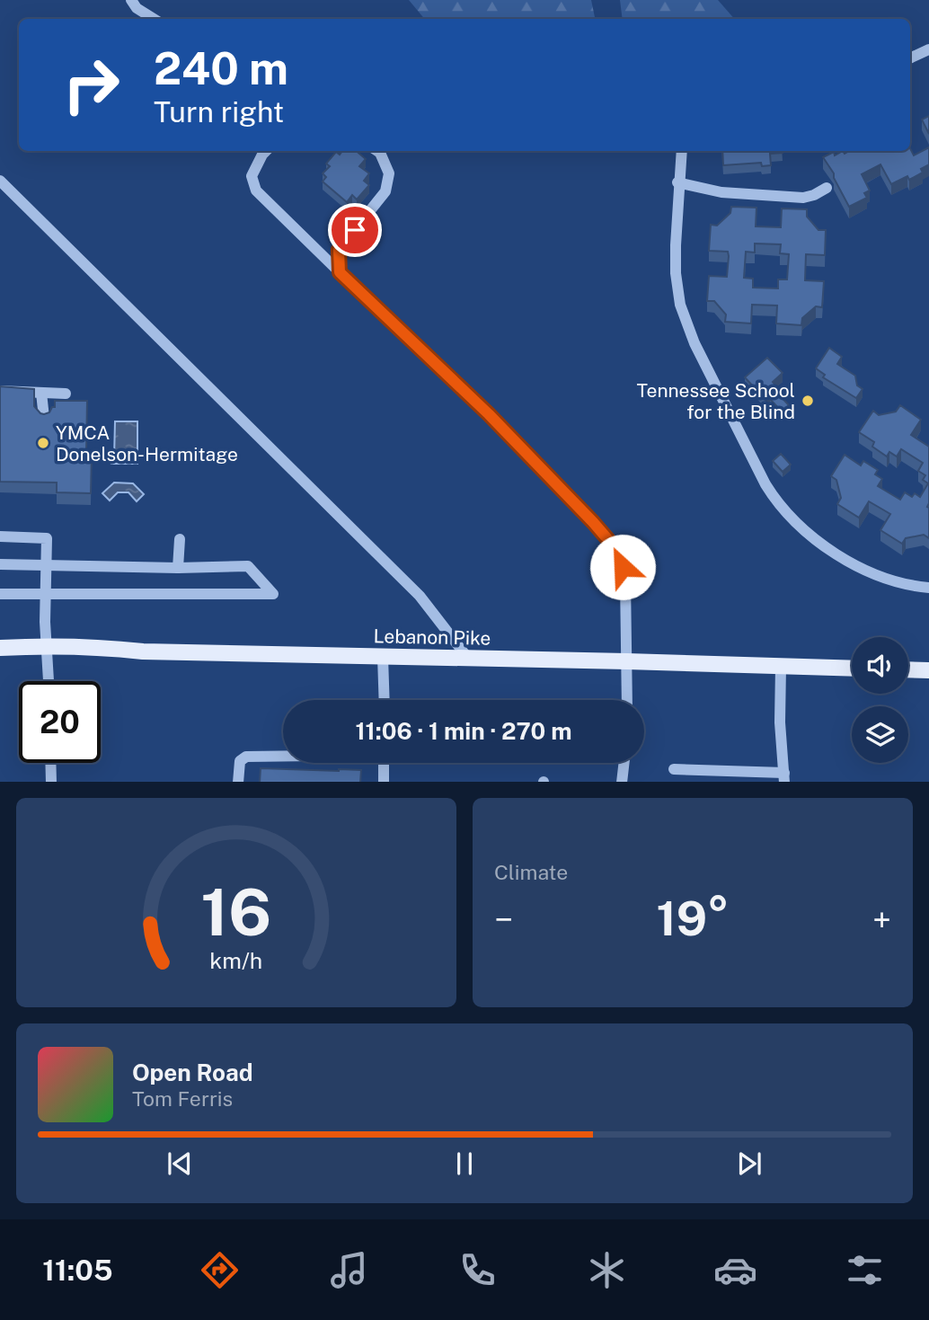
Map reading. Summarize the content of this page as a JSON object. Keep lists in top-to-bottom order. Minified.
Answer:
{"streets":{"main road":["Lebanon Pike"]},"places":["Tennessee School for the Blind","YMCA Donelson-Hermitage"],"page":{"turn":["240 m","Turn right"],"limit":"20","trip":"11:06 · 1 min · 270 m","tile":"Climate","heat":["−","19°","+"],"song":["Open Road","Tom Ferris"],"tabs":"11:05","gauge":["16","km/h"]}}
